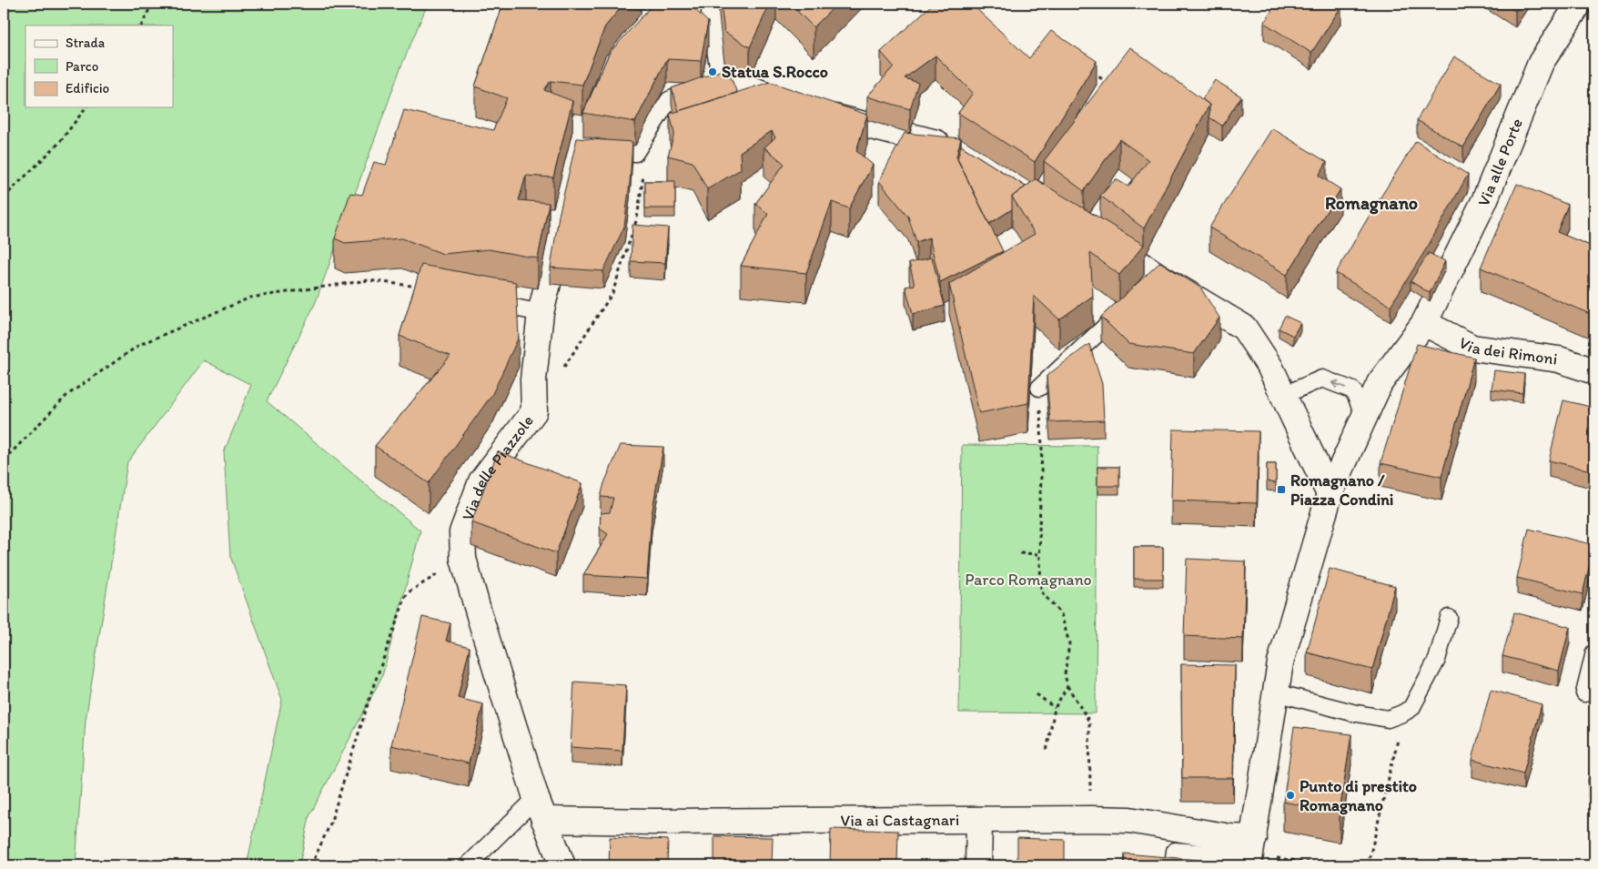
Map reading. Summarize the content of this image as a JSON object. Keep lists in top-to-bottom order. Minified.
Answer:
{"streets":{"street":["Via alle Porte","Via dei Rimoni","Via delle Piazzole","Via ai Castagnari"]},"crossings":[["Via alle Porte","Via dei Rimoni"],["Via alle Porte","Via ai Castagnari"],["Via delle Piazzole","Via ai Castagnari"]],"districts":["Romagnano"],"parks":["Parco Romagnano"],"places":{"other":["Statua S.Rocco","Punto di prestito Romagnano"],"transit":["Romagnano / Piazza Condini"]},"legend":["Strada","Parco","Edificio"]}
